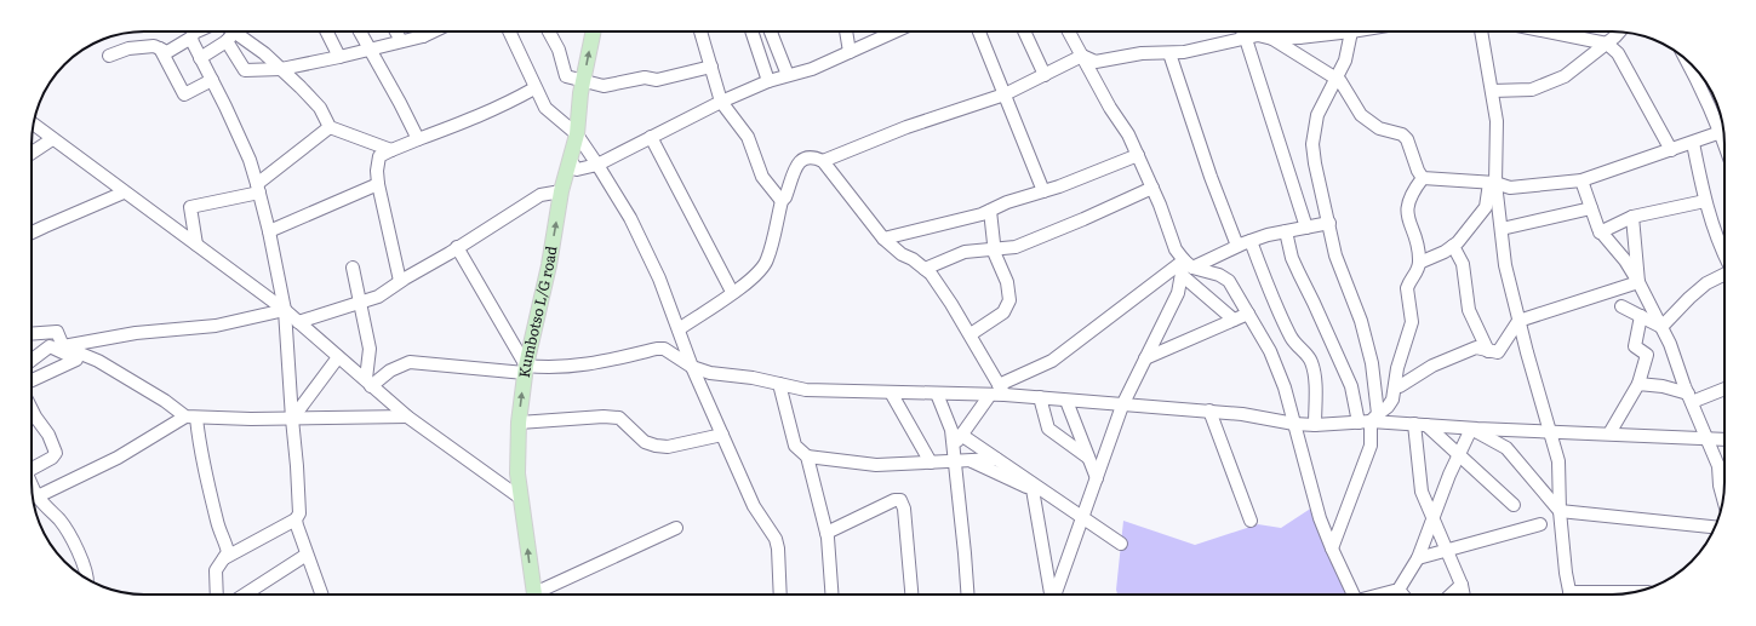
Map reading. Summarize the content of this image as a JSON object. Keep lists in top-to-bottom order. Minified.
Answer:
{"streets":{"main road":["Kumbotso L/G road"]},"one_way":["Kumbotso L/G road"]}
